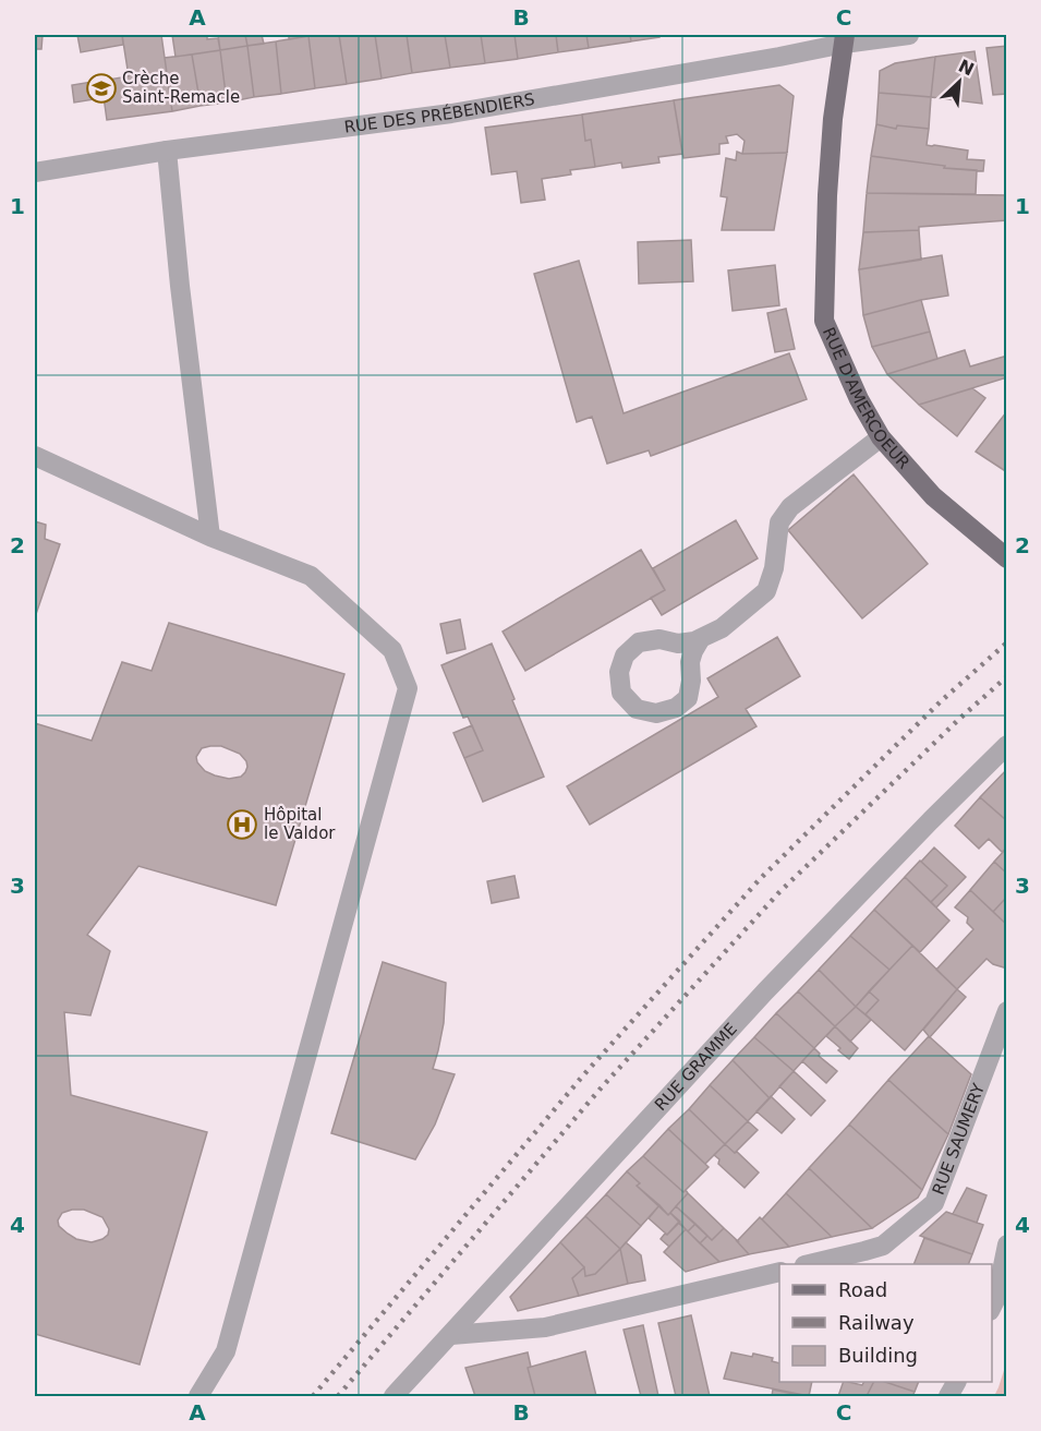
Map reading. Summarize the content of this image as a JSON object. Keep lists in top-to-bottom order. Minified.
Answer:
{"streets":{"main road":["RUE D'AMERCOEUR"],"street":["RUE DES PRÉBENDIERS","RUE GRAMME","RUE SAUMERY"]},"crossings":[["RUE DES PRÉBENDIERS","RUE D'AMERCOEUR"]],"places":{"school or university":["Crèche Saint-Remacle"],"hospital":["Hôpital le Valdor"]},"legend":["Road","Railway","Building"],"north":"top right","grid":{"columns":["A","B","C"],"rows":["1","2","3","4"]}}
